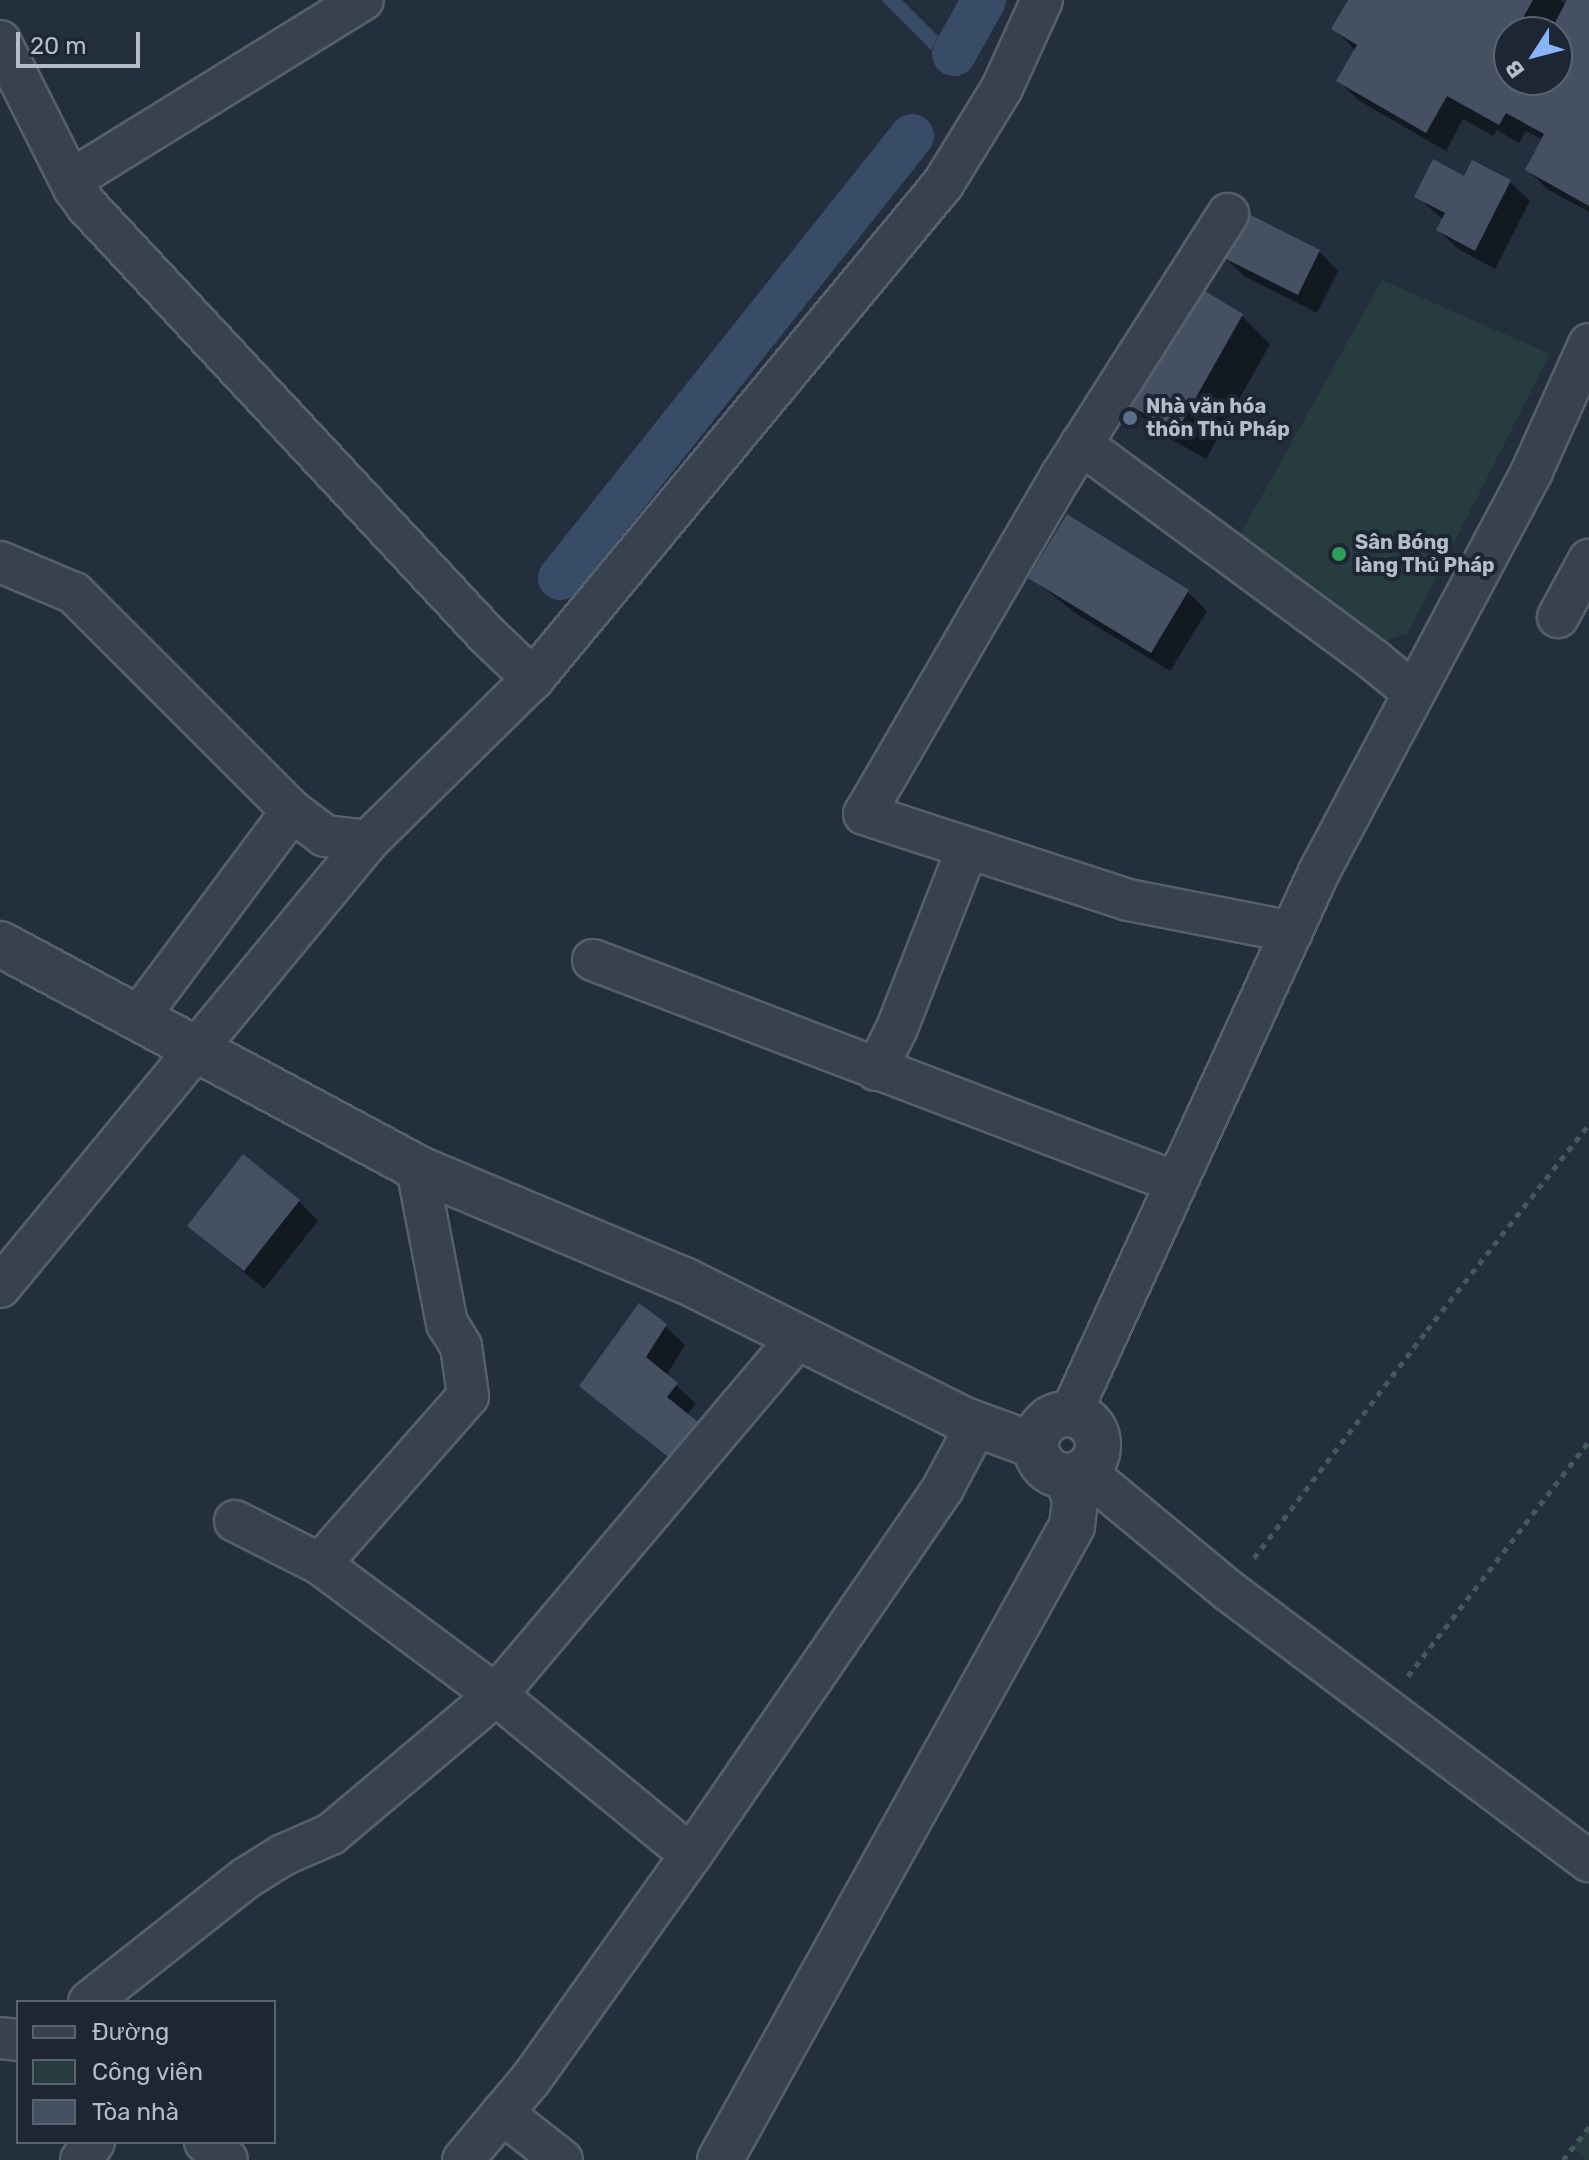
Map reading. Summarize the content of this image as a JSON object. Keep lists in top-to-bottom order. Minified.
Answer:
{"places":["Nhà văn hóa thôn Thủ Pháp","Sân Bóng làng Thủ Pháp"],"legend":["Đường","Công viên","Tòa nhà"],"scale_bar":"20 m","north":"bottom left"}
